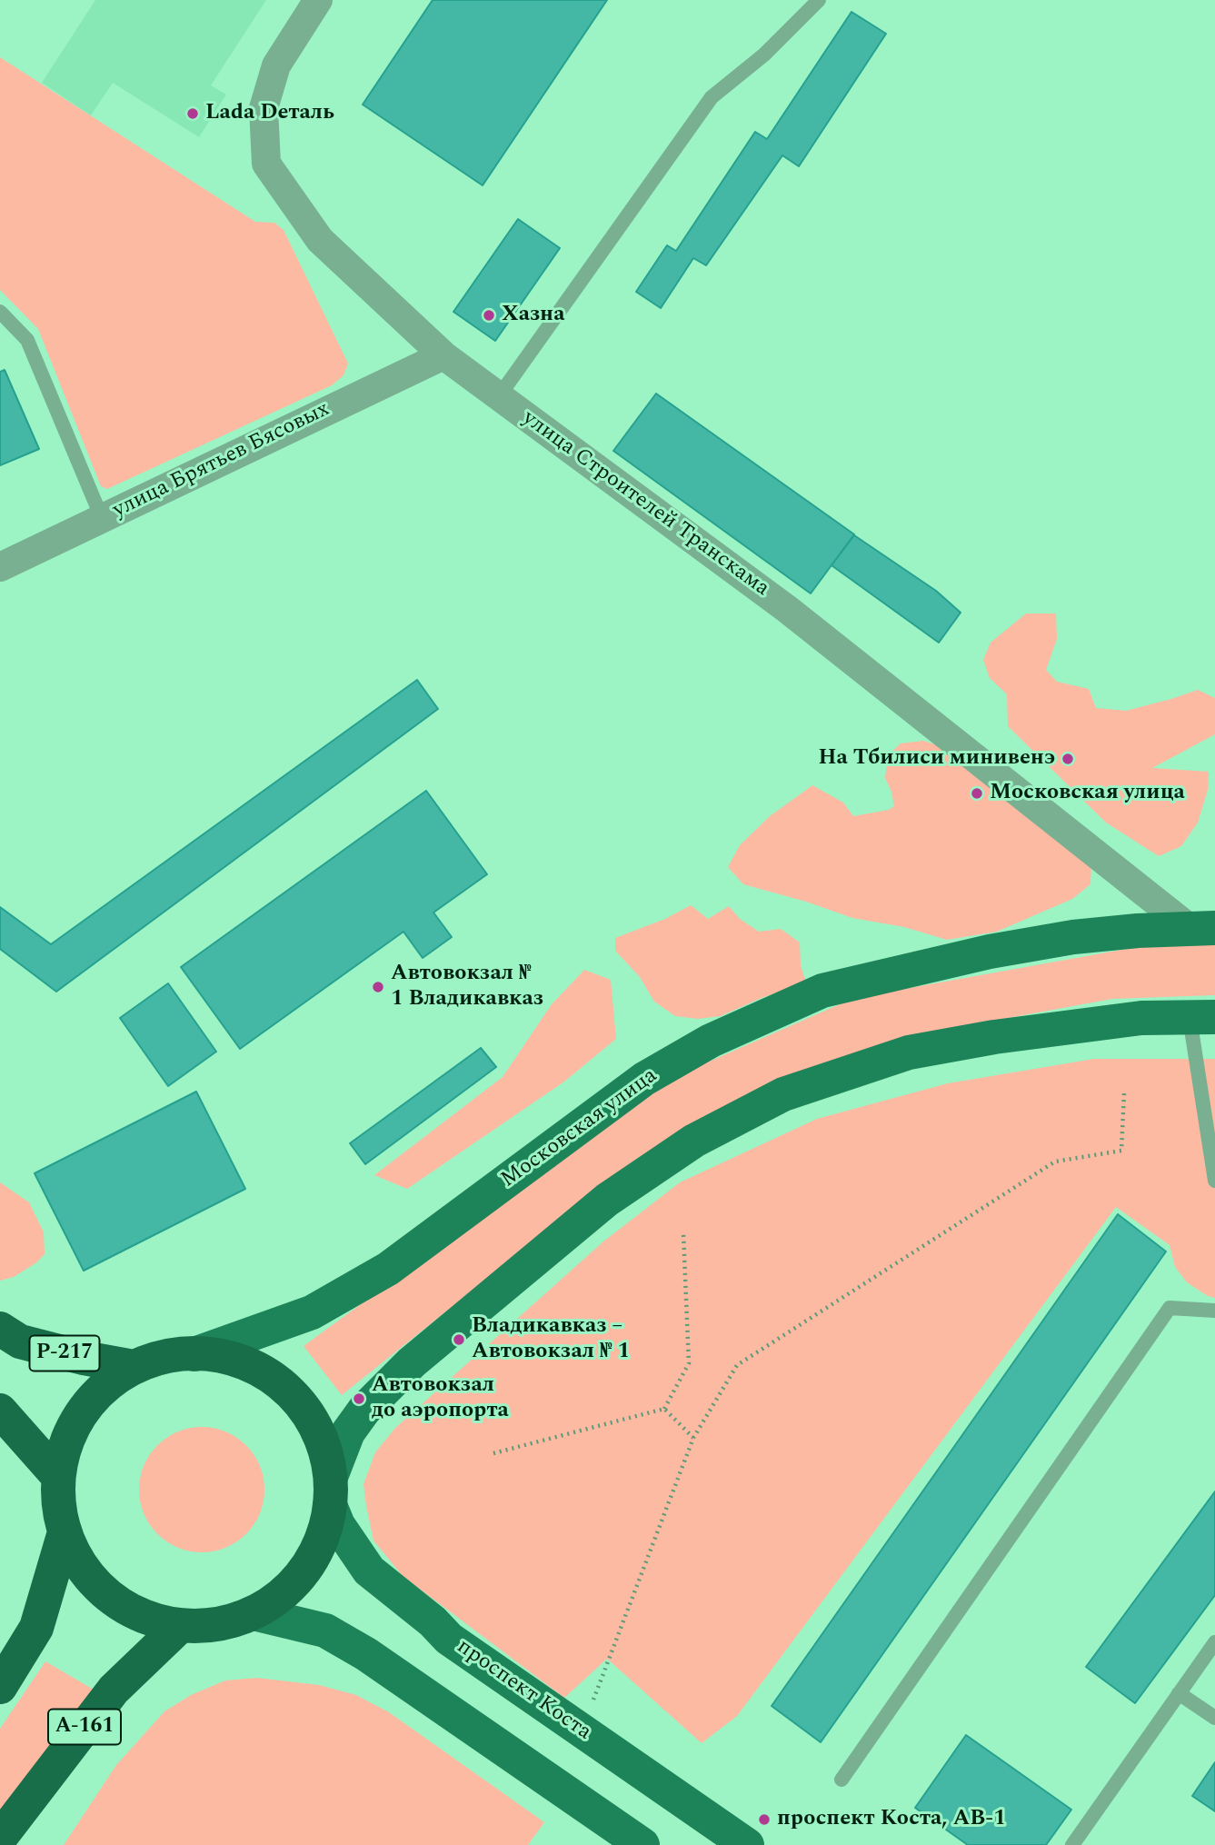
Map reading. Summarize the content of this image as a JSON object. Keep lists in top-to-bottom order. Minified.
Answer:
{"streets":{"highway":["Р-217","А-161"],"main road":["Московская улица","проспект Коста"],"street":["улица Брятьев Бясовых","улица Строителей Транскама"]},"crossings":[["улица Брятьев Бясовых","улица Строителей Транскама"],["улица Строителей Транскама","Московская улица"]],"places":["Lada Dеталь","Хазна","На Тбилиси минивенэ","Московская улица","Автовокзал № 1 Владикавказ","Владикавказ – Автовокзал № 1","Автовокзал до аэропорта","проспект Коста, АВ-1"]}
